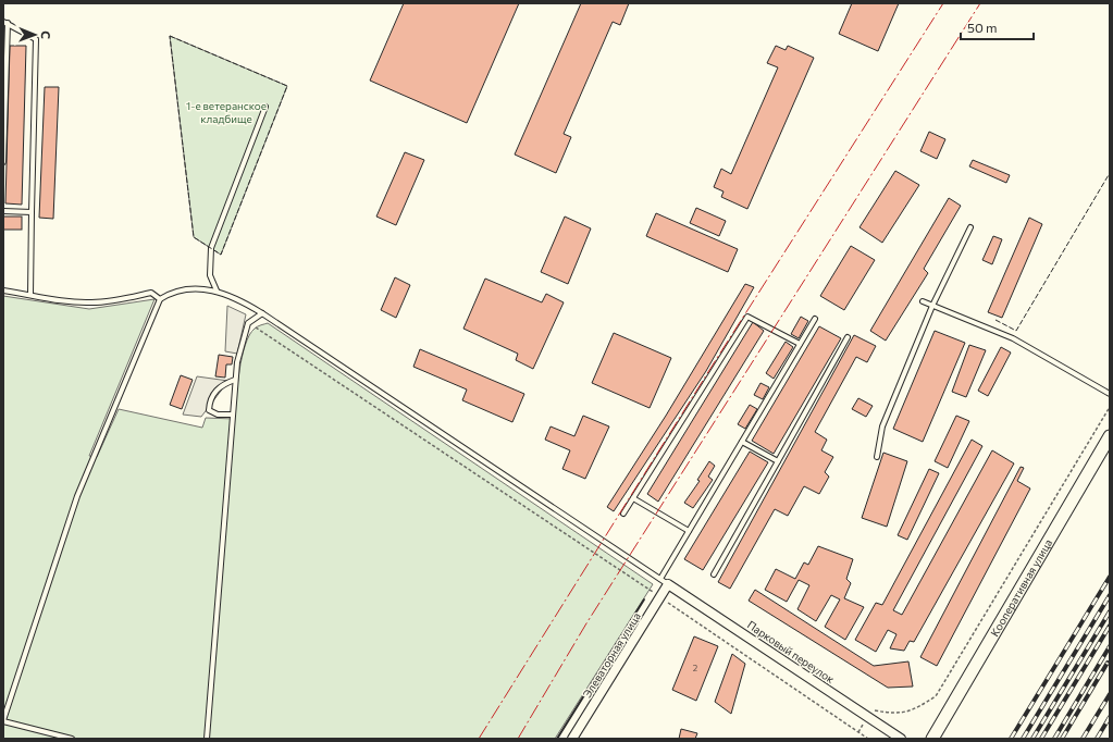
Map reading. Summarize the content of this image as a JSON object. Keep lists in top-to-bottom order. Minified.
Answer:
{"streets":{"main road":["Кооперативная улица"],"street":["Парковый переулок","Элеваторная улица"]},"crossings":[["Парковый переулок","Элеваторная улица"]],"parks":["1-е ветеранское кладбище"],"house_numbers":["2"],"scale_bar":"50 m","north":"right"}
